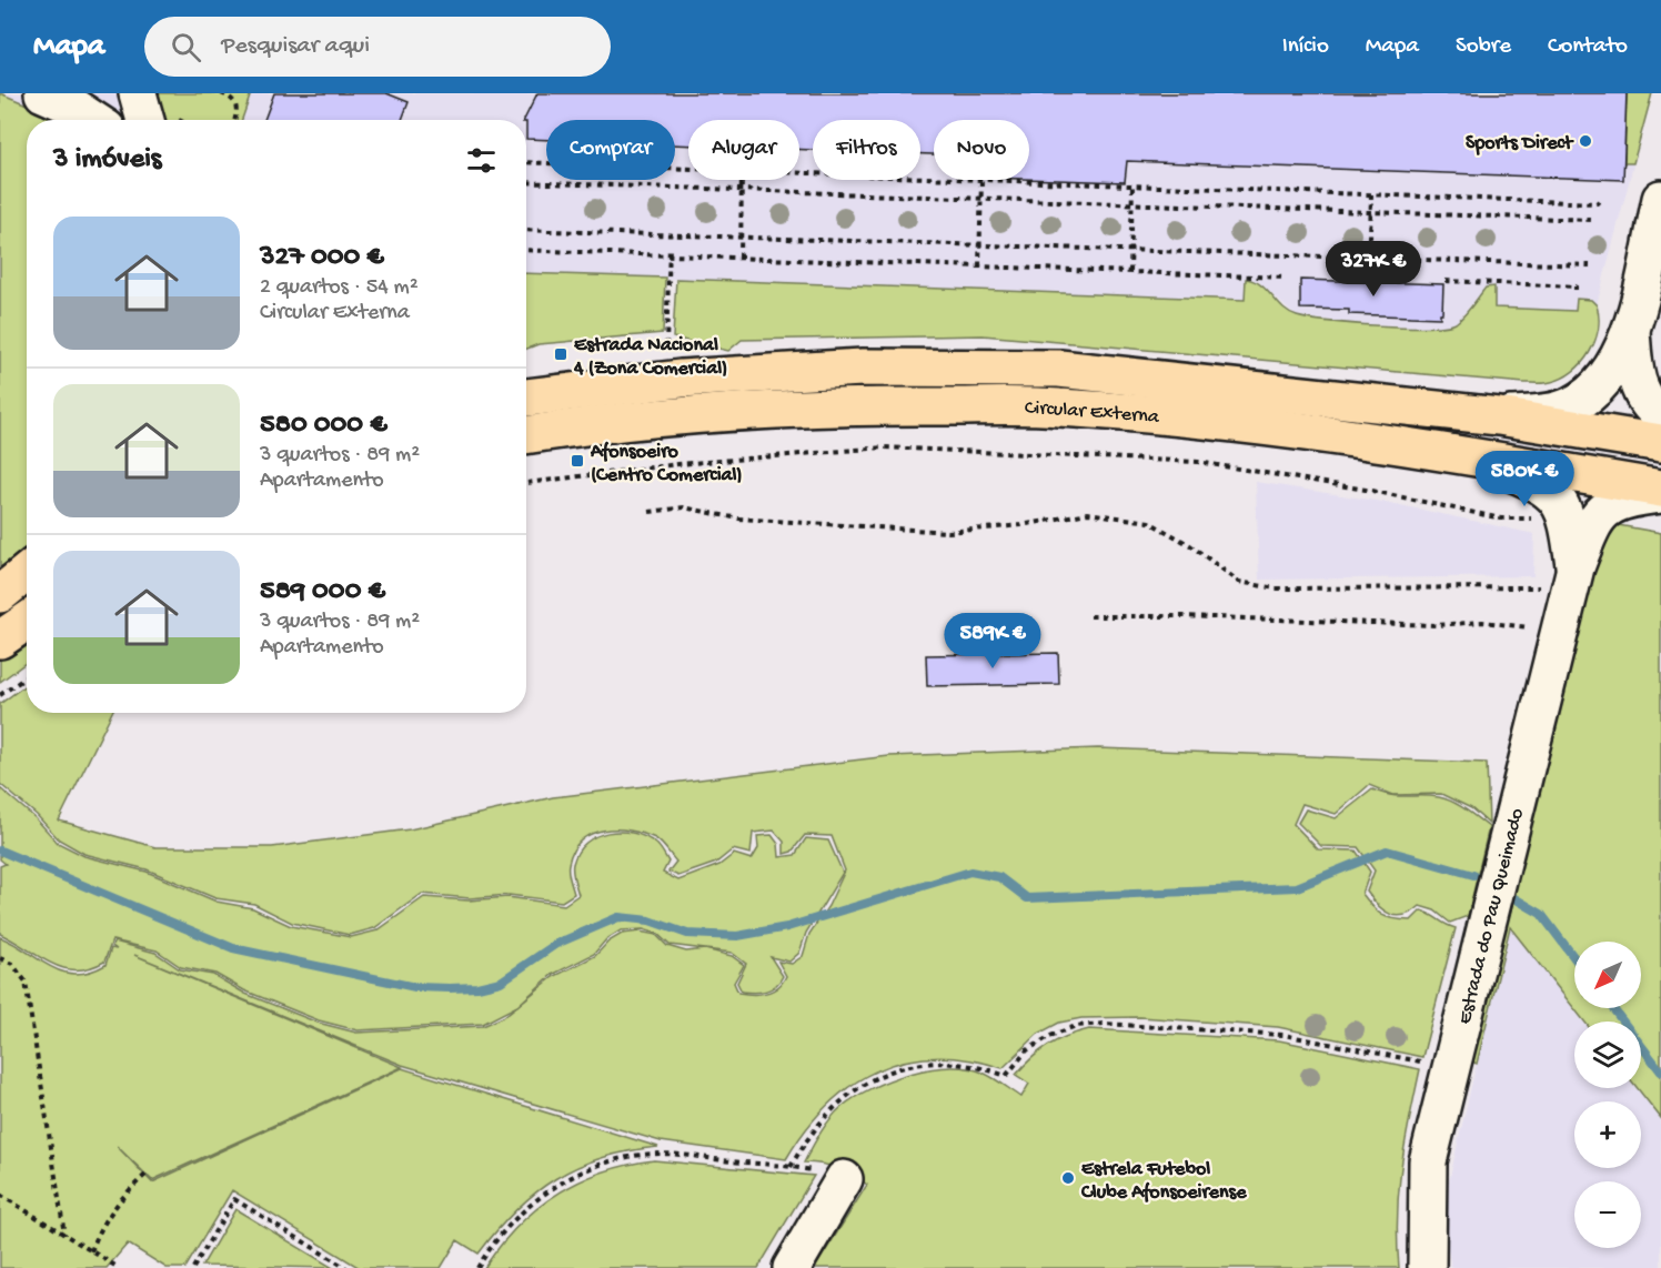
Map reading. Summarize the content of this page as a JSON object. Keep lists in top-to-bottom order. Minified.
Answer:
{"streets":{"main road":["Circular Externa"],"street":["Estrada do Pau Queimado"]},"places":{"other":["Sports Direct","Estrela Futebol Clube Afonsoeirense"],"transit":["Estrada Nacional 4 (Zona Comercial)","Afonsoeiro (Centro Comercial)"]},"north":"bottom left","page":{"header":"Mapa","search":"Pesquisar aqui","nav":["Início","Mapa","Sobre","Contato"],"chip":["Comprar","Alugar","Filtros","Novo"],"heading":"3 imóveis","list":[{"name":"327 000 €","note":"2 quartos · 54 m² · Circular Externa"},{"name":"580 000 €","note":"3 quartos · 89 m² · Apartamento"},{"name":"589 000 €","note":"3 quartos · 89 m² · Apartamento"}],"price":["327K €","580K €","589K €"],"map_buttons":["+","−"]}}
